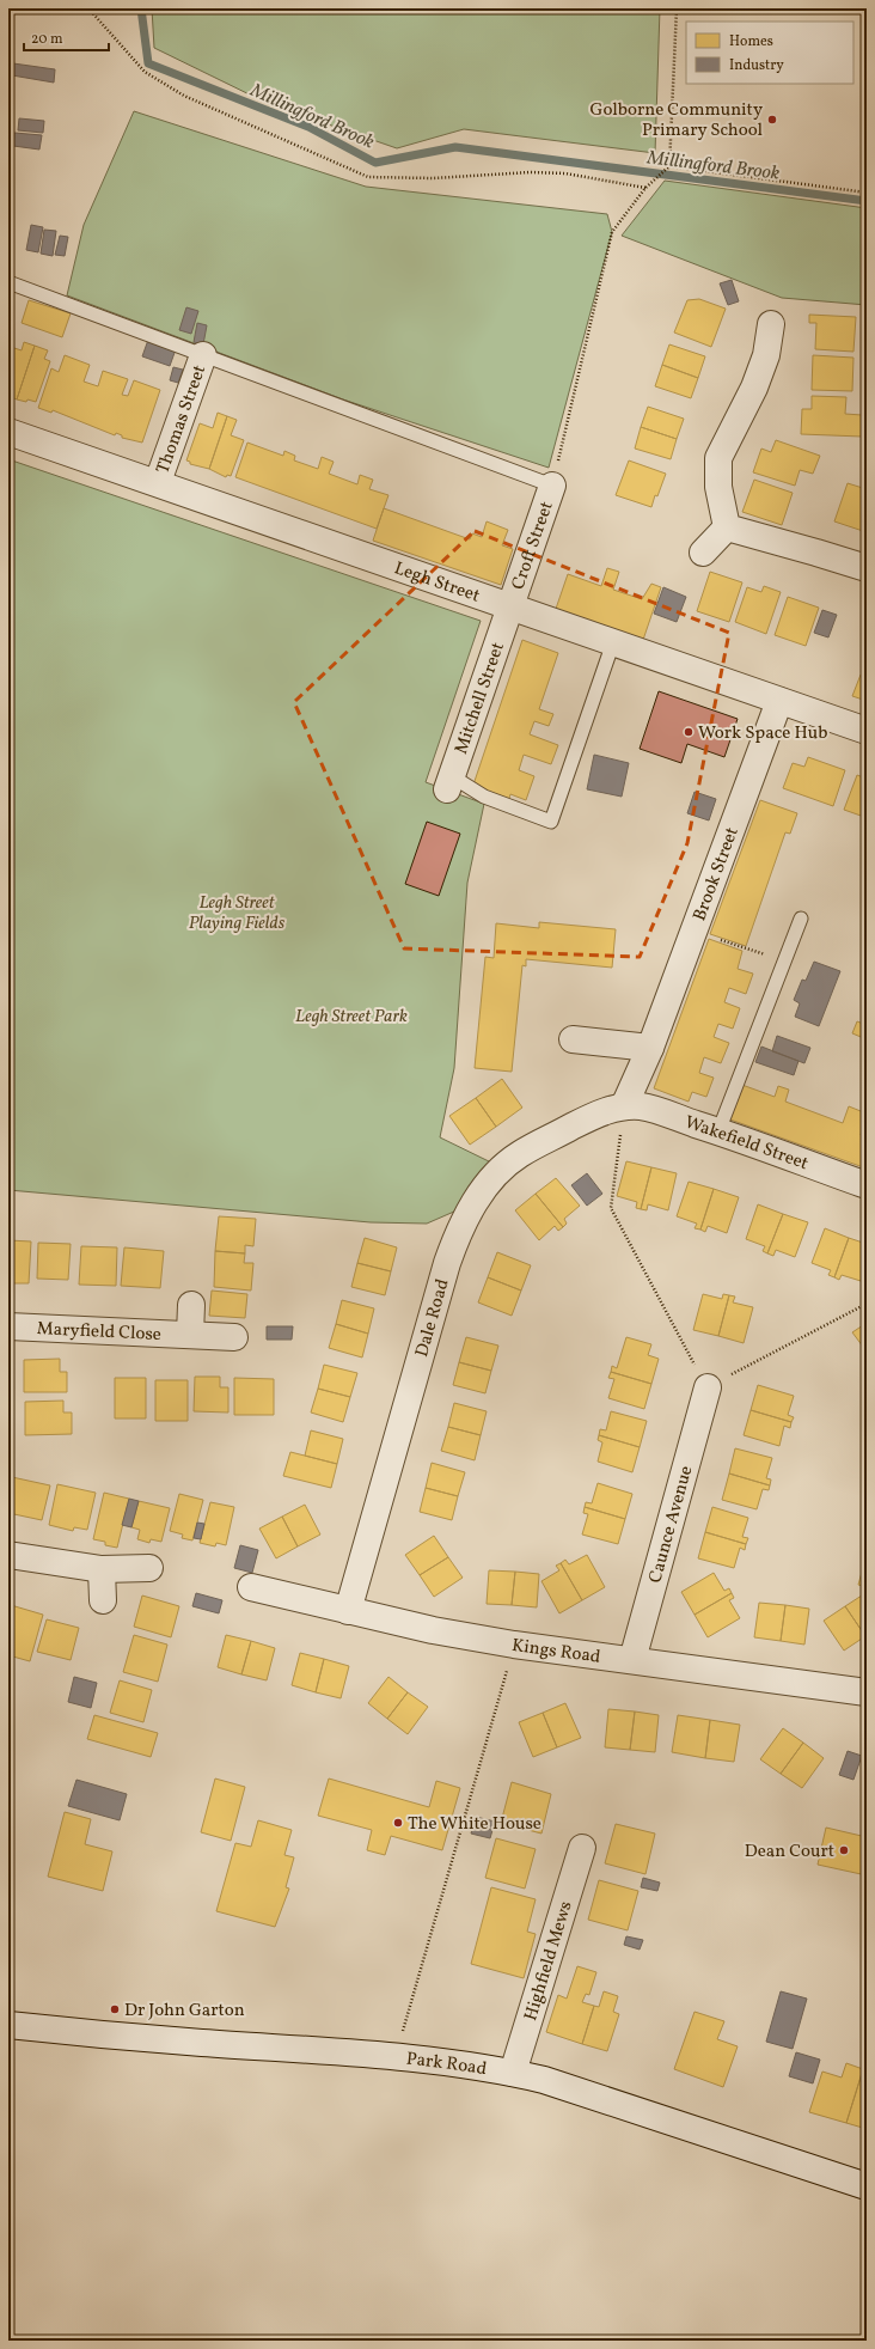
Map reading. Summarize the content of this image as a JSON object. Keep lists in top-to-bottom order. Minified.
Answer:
{"streets":{"street":["Thomas Street","Croft Street","Legh Street","Mitchell Street","Brook Street","Wakefield Street","Dale Road","Maryfield Close","Caunce Avenue","Kings Road","Highfield Mews","Park Road"]},"crossings":[["Thomas Street","Legh Street"],["Croft Street","Legh Street"],["Croft Street","Mitchell Street"],["Legh Street","Mitchell Street"],["Legh Street","Brook Street"],["Brook Street","Wakefield Street"],["Brook Street","Dale Road"],["Wakefield Street","Dale Road"],["Dale Road","Kings Road"],["Caunce Avenue","Kings Road"],["Highfield Mews","Park Road"]],"water":["Millingford Brook"],"parks":["Legh Street Playing Fields","Legh Street Park"],"places":["Golborne Community Primary School","Work Space Hub","The White House","Dean Court","Dr John Garton"],"legend":["Homes","Industry"],"scale_bar":"20 m"}
